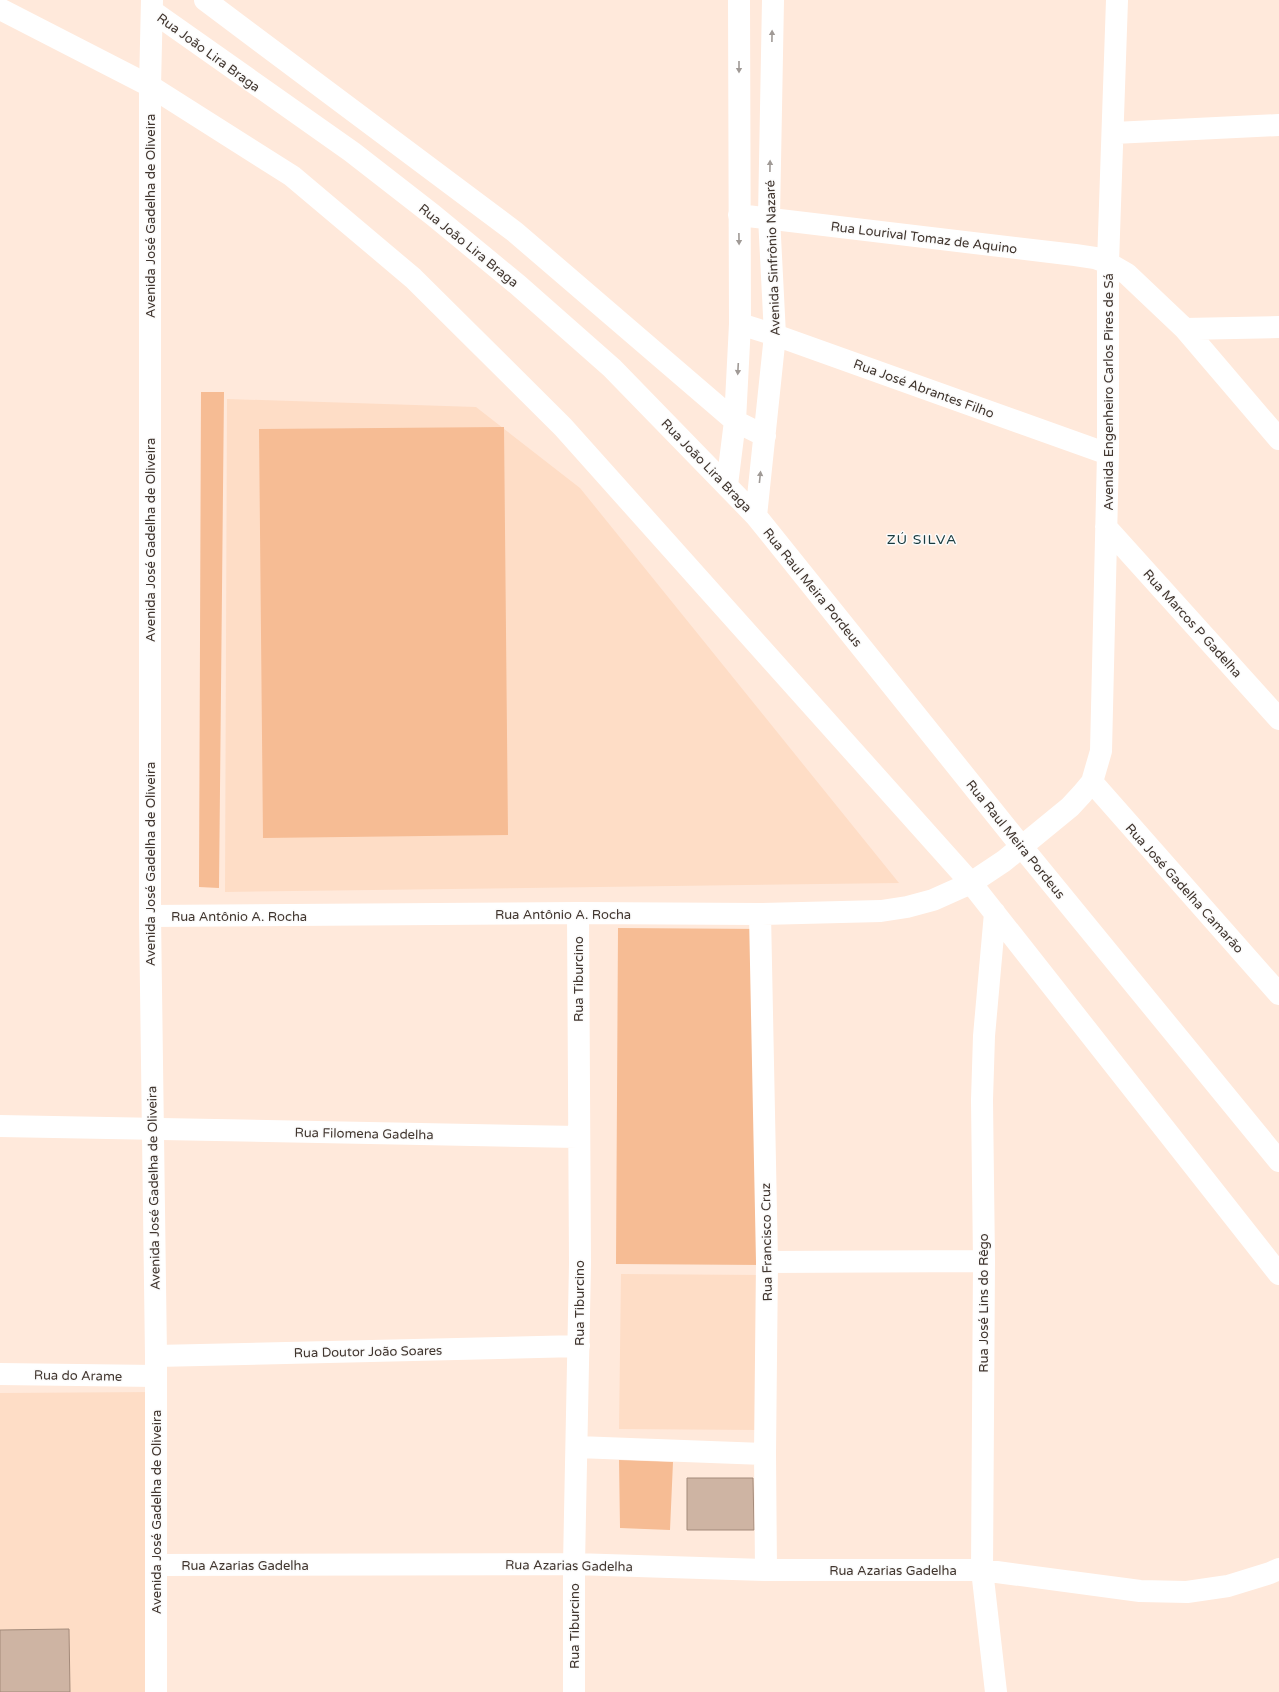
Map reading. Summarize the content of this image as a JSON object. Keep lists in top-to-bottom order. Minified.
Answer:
{"streets":{"street":["Rua João Lira Braga","Avenida José Gadelha de Oliveira","Rua Lourival Tomaz de Aquino","Avenida Sinfrônio Nazaré","Rua José Abrantes Filho","Avenida Engenheiro Carlos Pires de Sá","Rua Raul Meira Pordeus","Rua Marcos P Gadelha","Rua José Gadelha Camarão","Rua Antônio A. Rocha","Rua Tiburcino","Rua Filomena Gadelha","Rua Francisco Cruz","Rua José Lins do Rêgo","Rua Doutor João Soares","Rua do Arame","Rua Azarias Gadelha"]},"crossings":[["Rua João Lira Braga","Avenida José Gadelha de Oliveira"],["Rua João Lira Braga","Avenida Sinfrônio Nazaré"],["Rua João Lira Braga","Rua Raul Meira Pordeus"],["Avenida José Gadelha de Oliveira","Rua Antônio A. Rocha"],["Avenida José Gadelha de Oliveira","Rua Filomena Gadelha"],["Avenida José Gadelha de Oliveira","Rua Doutor João Soares"],["Avenida José Gadelha de Oliveira","Rua do Arame"],["Avenida José Gadelha de Oliveira","Rua Azarias Gadelha"],["Rua Lourival Tomaz de Aquino","Avenida Sinfrônio Nazaré"],["Rua Lourival Tomaz de Aquino","Avenida Engenheiro Carlos Pires de Sá"],["Avenida Sinfrônio Nazaré","Rua José Abrantes Filho"],["Avenida Sinfrônio Nazaré","Rua Raul Meira Pordeus"],["Rua José Abrantes Filho","Avenida Engenheiro Carlos Pires de Sá"],["Avenida Engenheiro Carlos Pires de Sá","Rua Marcos P Gadelha"],["Avenida Engenheiro Carlos Pires de Sá","Rua José Gadelha Camarão"],["Avenida Engenheiro Carlos Pires de Sá","Rua Antônio A. Rocha"],["Rua Raul Meira Pordeus","Rua Antônio A. Rocha"],["Rua José Gadelha Camarão","Rua Antônio A. Rocha"],["Rua Antônio A. Rocha","Rua Tiburcino"],["Rua Antônio A. Rocha","Rua Francisco Cruz"],["Rua Tiburcino","Rua Filomena Gadelha"],["Rua Tiburcino","Rua Doutor João Soares"],["Rua Tiburcino","Rua Azarias Gadelha"],["Rua Francisco Cruz","Rua Azarias Gadelha"],["Rua José Lins do Rêgo","Rua Azarias Gadelha"],["Rua Doutor João Soares","Rua do Arame"]],"districts":["ZÚ SILVA"]}
